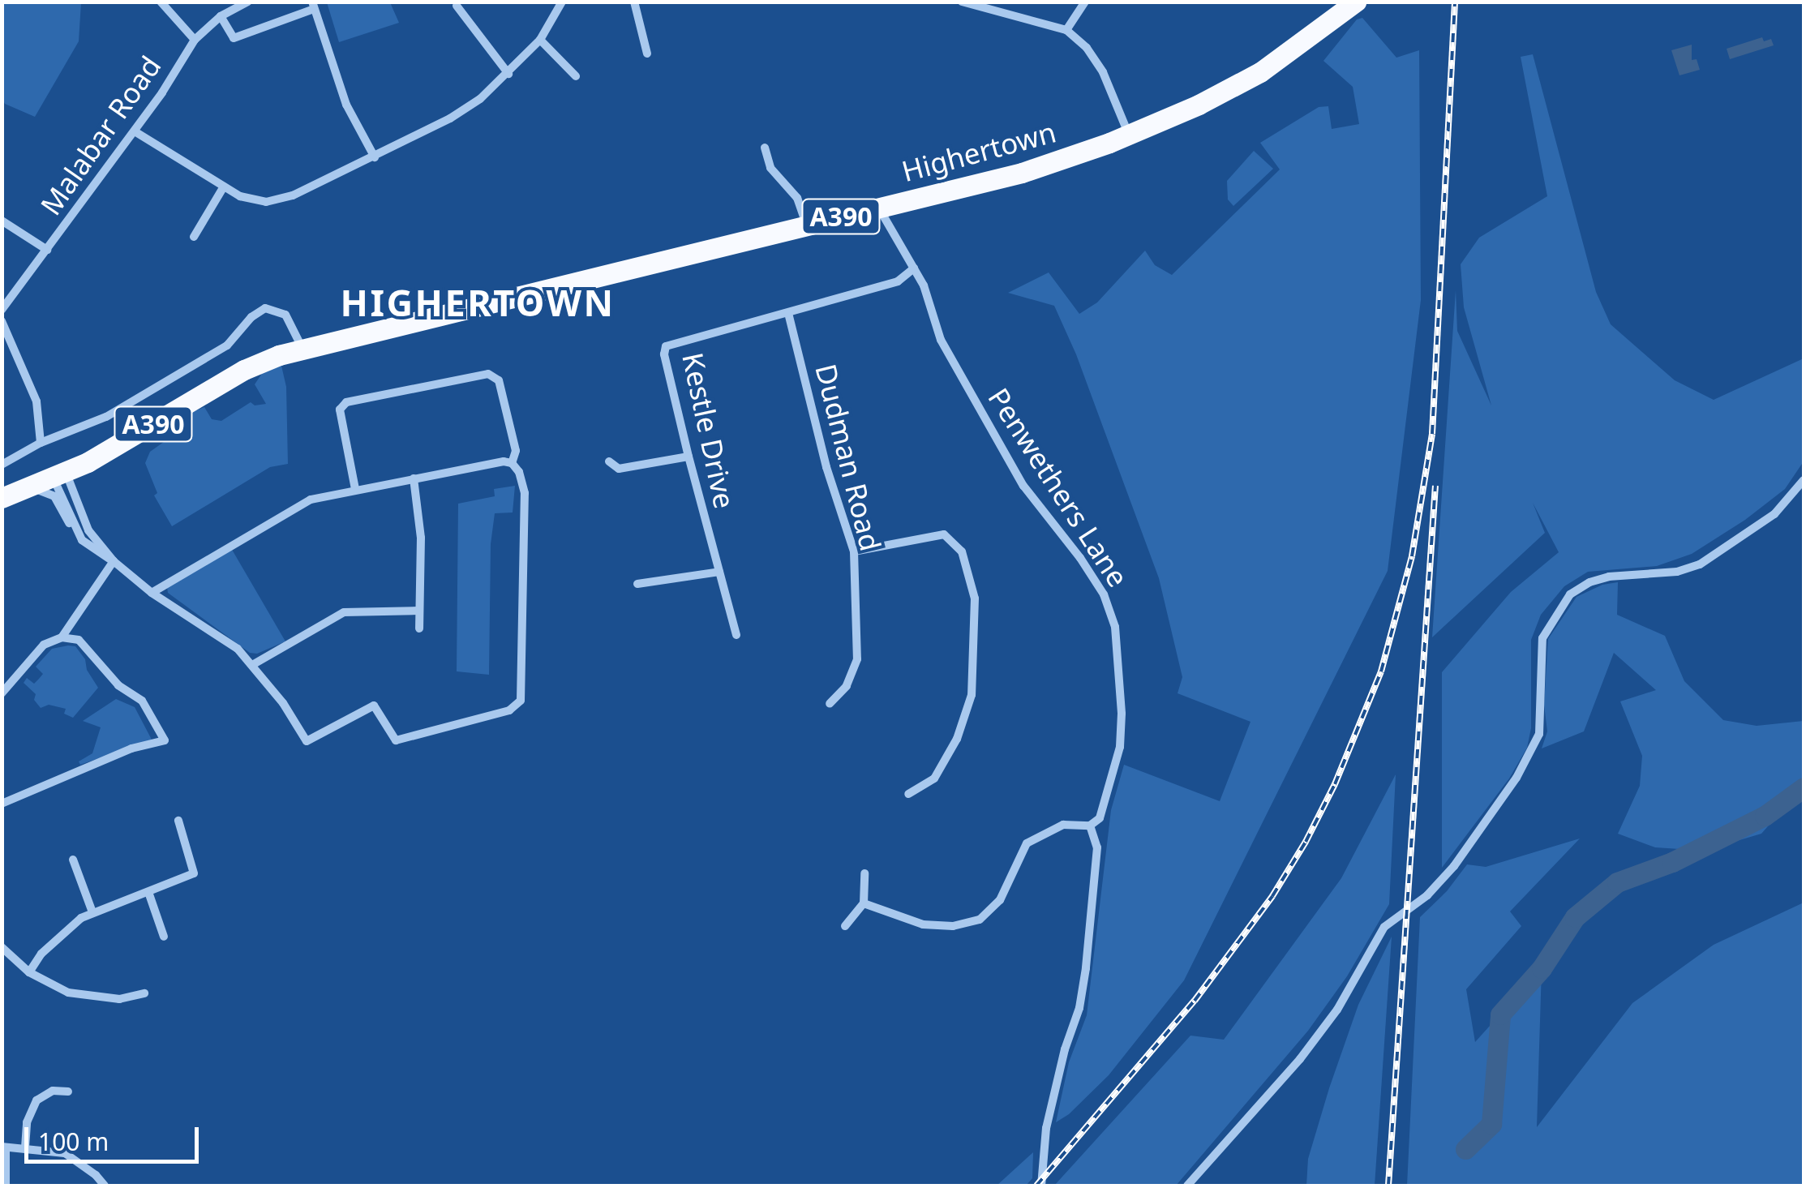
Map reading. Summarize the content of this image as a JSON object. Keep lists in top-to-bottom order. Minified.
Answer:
{"streets":{"highway":["Highertown","A390"],"street":["Malabar Road","Kestle Drive","Dudman Road","Penwethers Lane"]},"crossings":[["Highertown","A390"],["Highertown","Penwethers Lane"],["Kestle Drive","Dudman Road"],["Kestle Drive","Penwethers Lane"]],"districts":["HIGHERTOWN"],"scale_bar":"100 m"}
